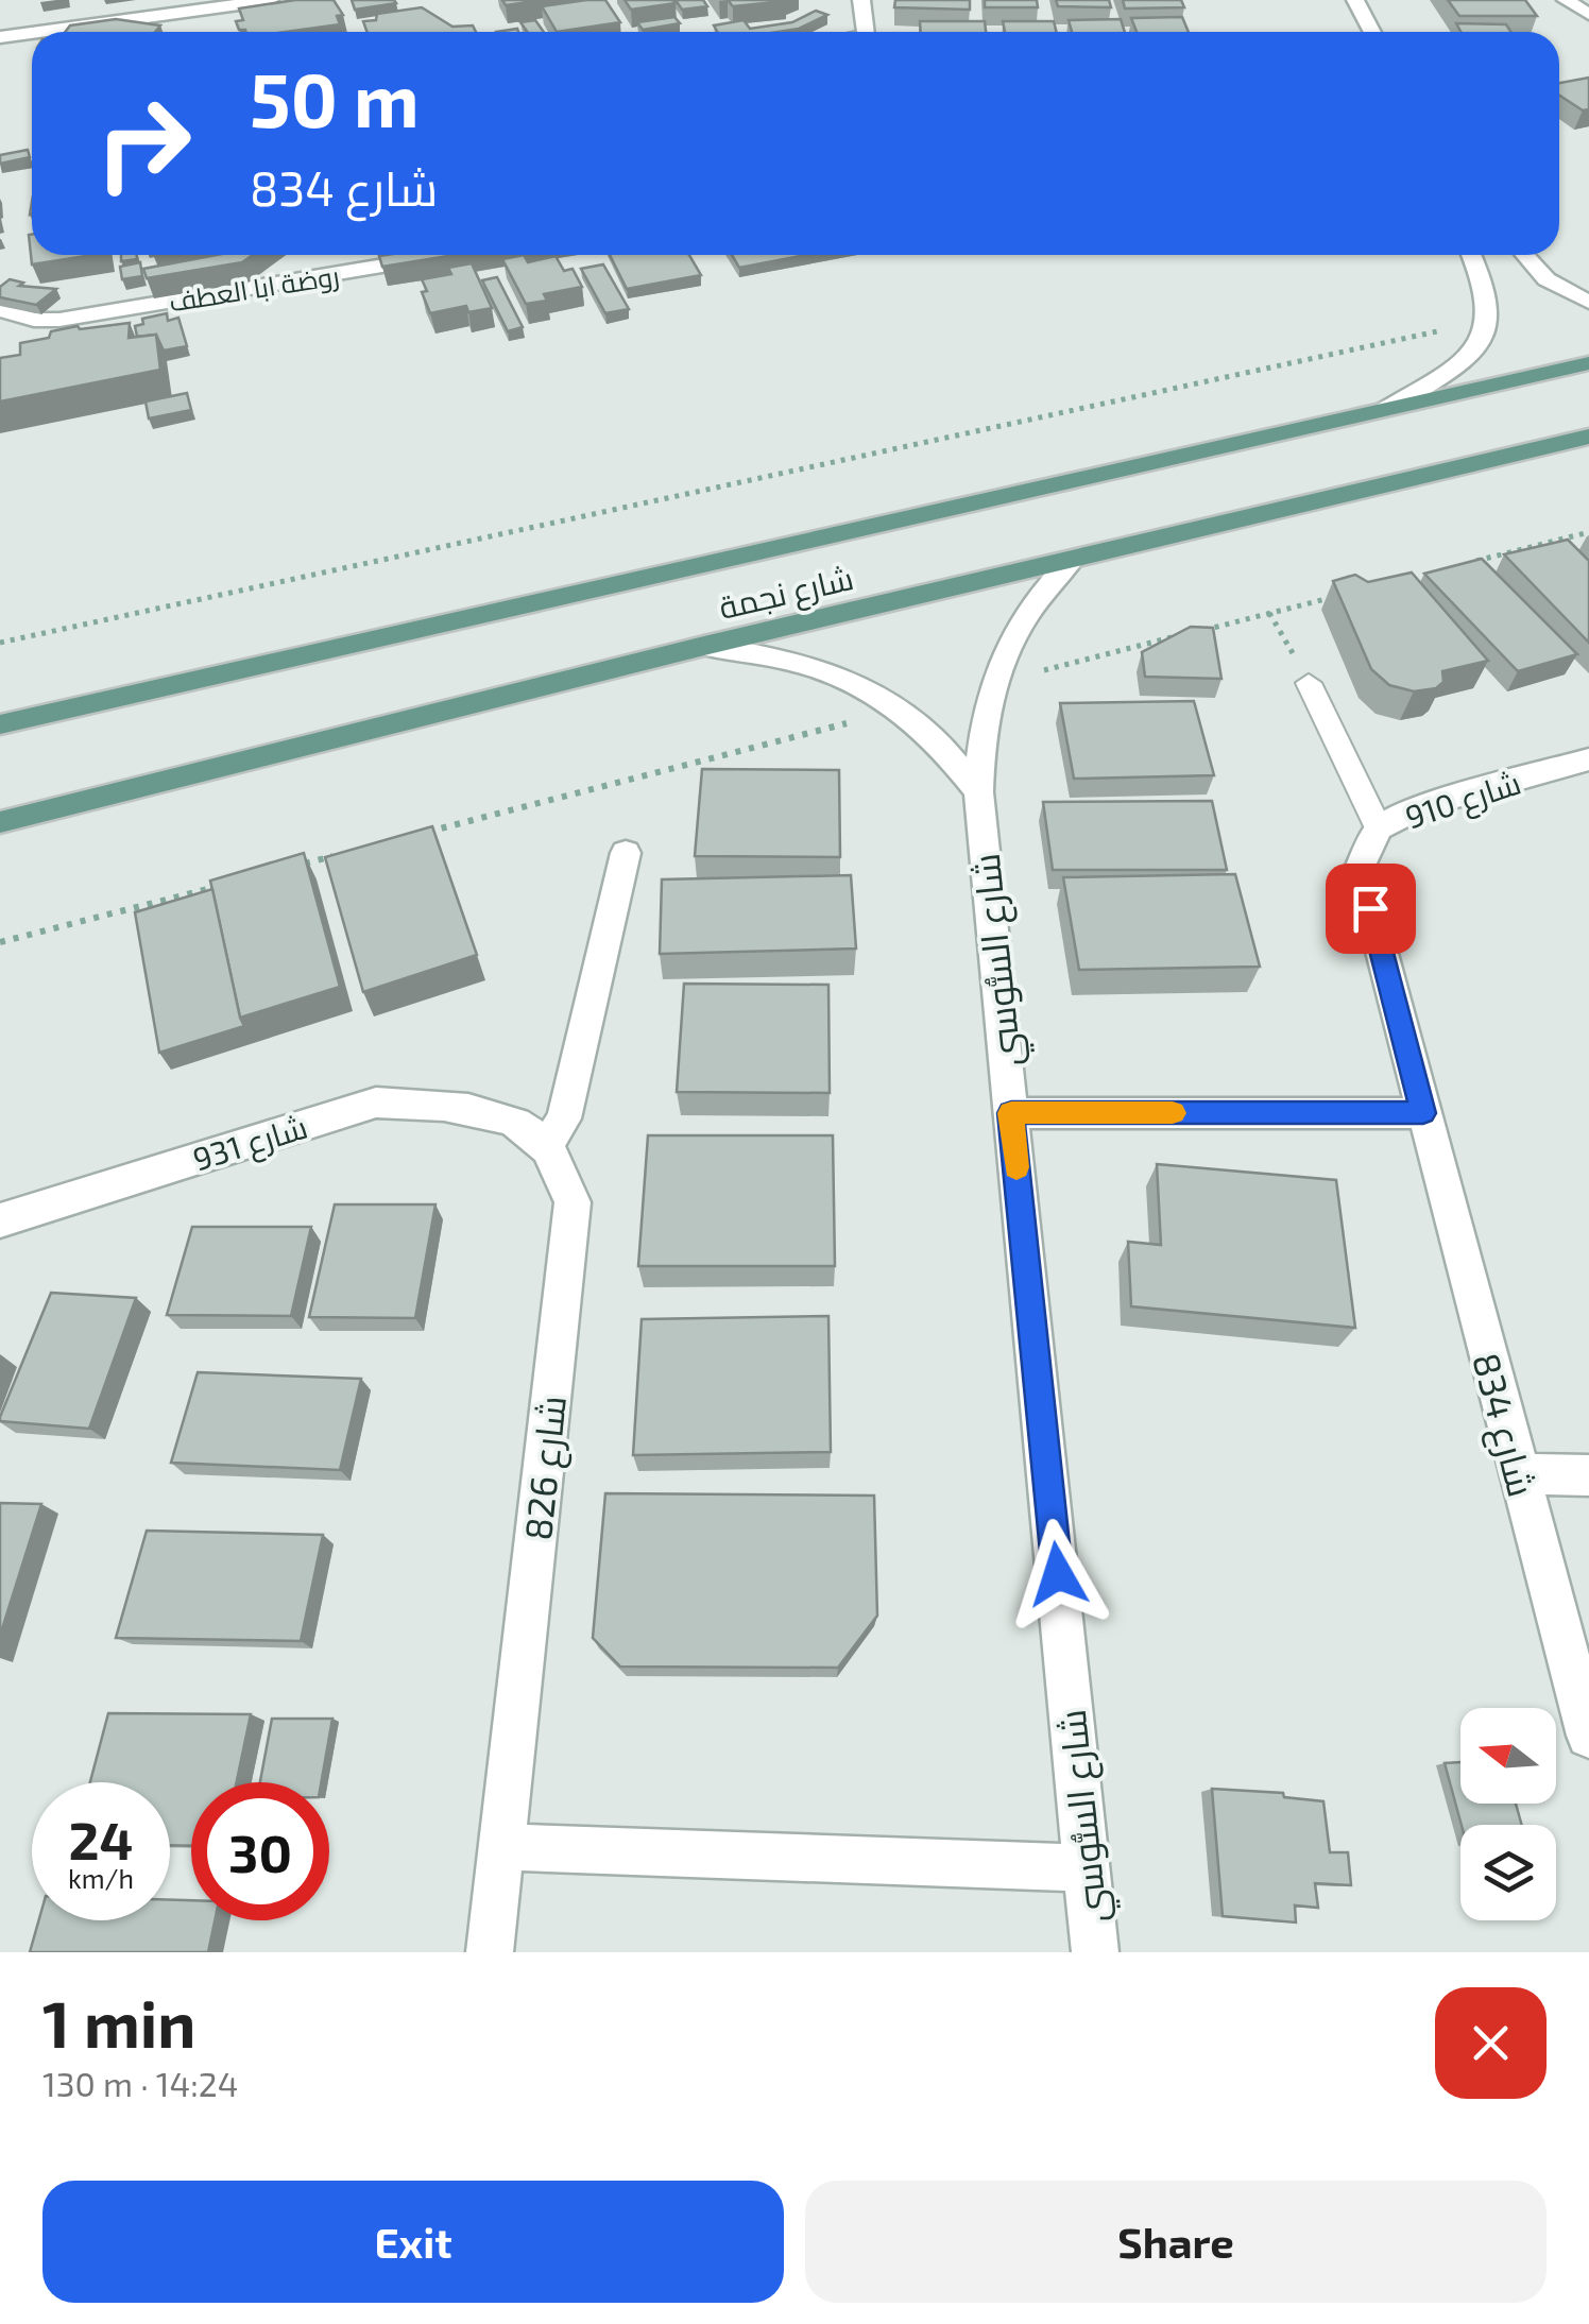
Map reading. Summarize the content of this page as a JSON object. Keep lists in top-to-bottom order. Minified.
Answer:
{"streets":{"main road":["شارع نجمة"],"street":["روضة ابا العطف","شارع 910","شارع السُّوسي","شارع 931","شارع 834","شارع 826"]},"crossings":[["شارع نجمة","شارع السُّوسي"],["شارع 910","شارع 834"],["شارع 931","شارع 826"]],"north":"left","page":{"turn":["50 m","شارع 834"],"speed":"24 km/h","limit":"30","heading":["1 min","130 m · 14:24"],"buttons":["Exit","Share"]}}
